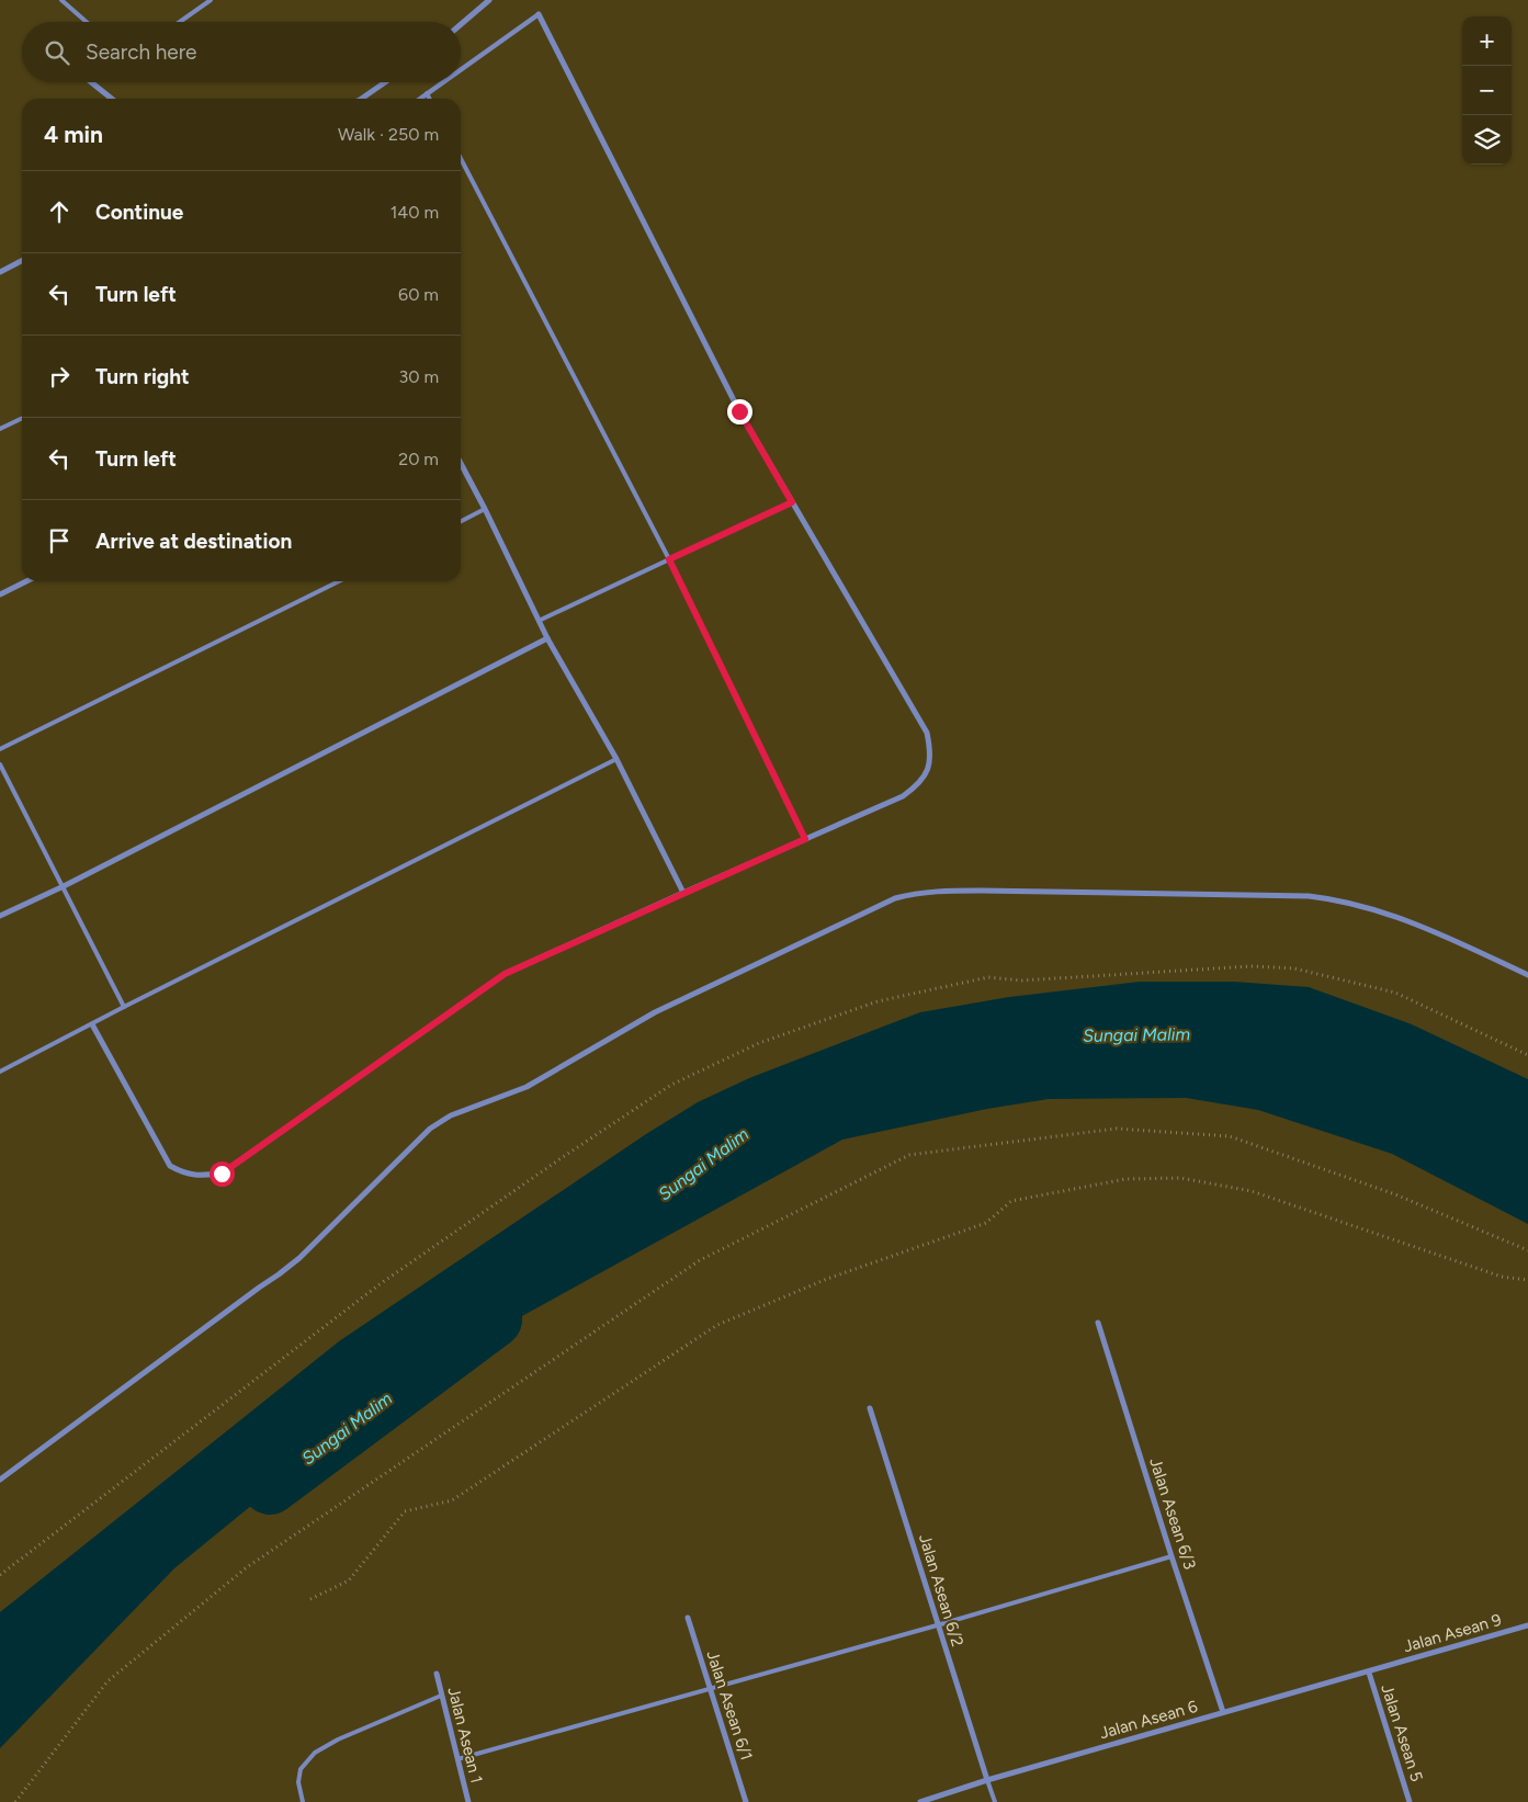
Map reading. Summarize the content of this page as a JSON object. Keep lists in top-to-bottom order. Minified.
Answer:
{"streets":{"street":["Jalan Asean 6/3","Jalan Asean 6/2","Jalan Asean 9","Jalan Asean 6/1","Jalan Asean 6","Jalan Asean 5","Jalan Asean 1"]},"crossings":[["Jalan Asean 6/3","Jalan Asean 6"],["Jalan Asean 6/2","Jalan Asean 6"],["Jalan Asean 9","Jalan Asean 6"],["Jalan Asean 6","Jalan Asean 5"]],"water":["Sungai Malim"],"page":{"map_buttons":["+","−"],"search":"Search here","heading":["4 min","Walk · 250 m"],"list":[["Continue","140 m"],["Turn left","60 m"],["Turn right","30 m"],["Turn left","20 m"],"Arrive at destination"]}}
